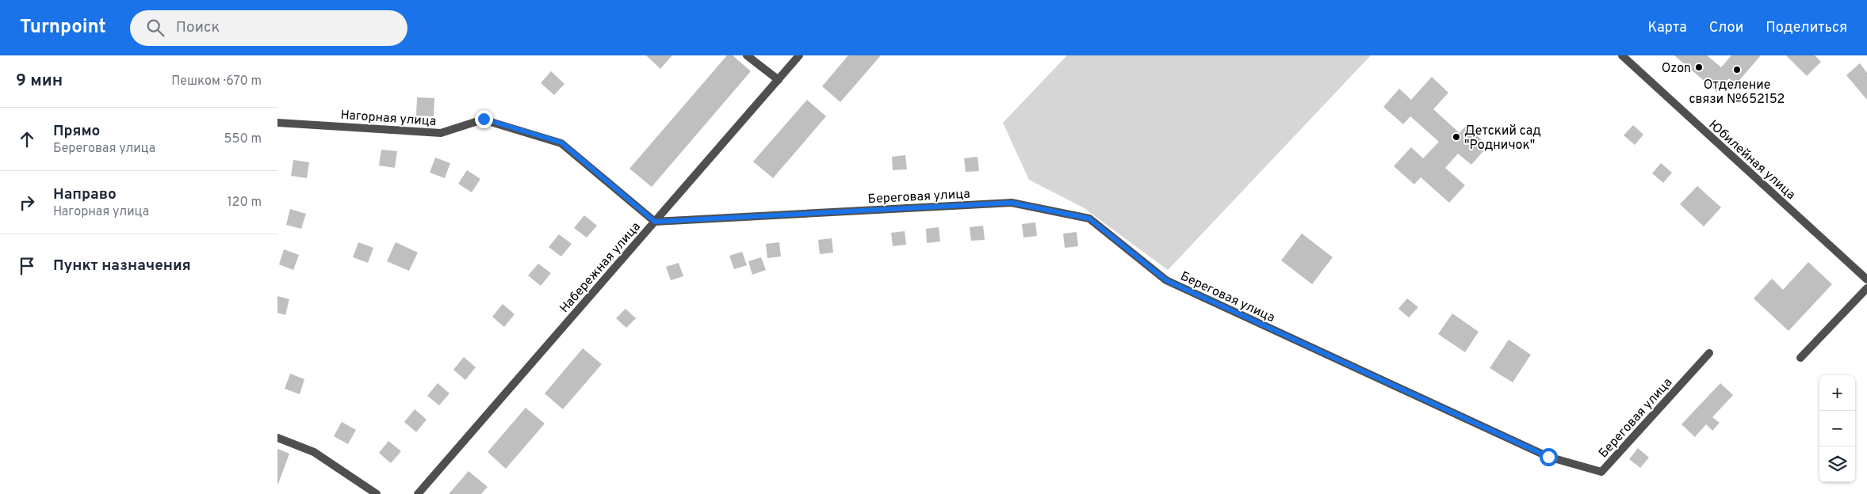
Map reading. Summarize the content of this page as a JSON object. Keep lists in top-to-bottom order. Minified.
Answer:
{"streets":{"street":["Нагорная улица","Юбилейная улица","Береговая улица","Набережная улица"]},"crossings":[["Нагорная улица","Береговая улица"],["Нагорная улица","Набережная улица"],["Береговая улица","Набережная улица"]],"places":["Ozon","Отделение связи №652152","Детский сад \"Родничок\""],"page":{"header":"Turnpoint","search":"Поиск","nav":["Карта","Слои","Поделиться"],"heading":["9 мин","Пешком · 670 m"],"list":[["Прямо","Береговая улица","550 m"],["Направо","Нагорная улица","120 m"],"Пункт назначения"],"map_buttons":["+","−"]}}
